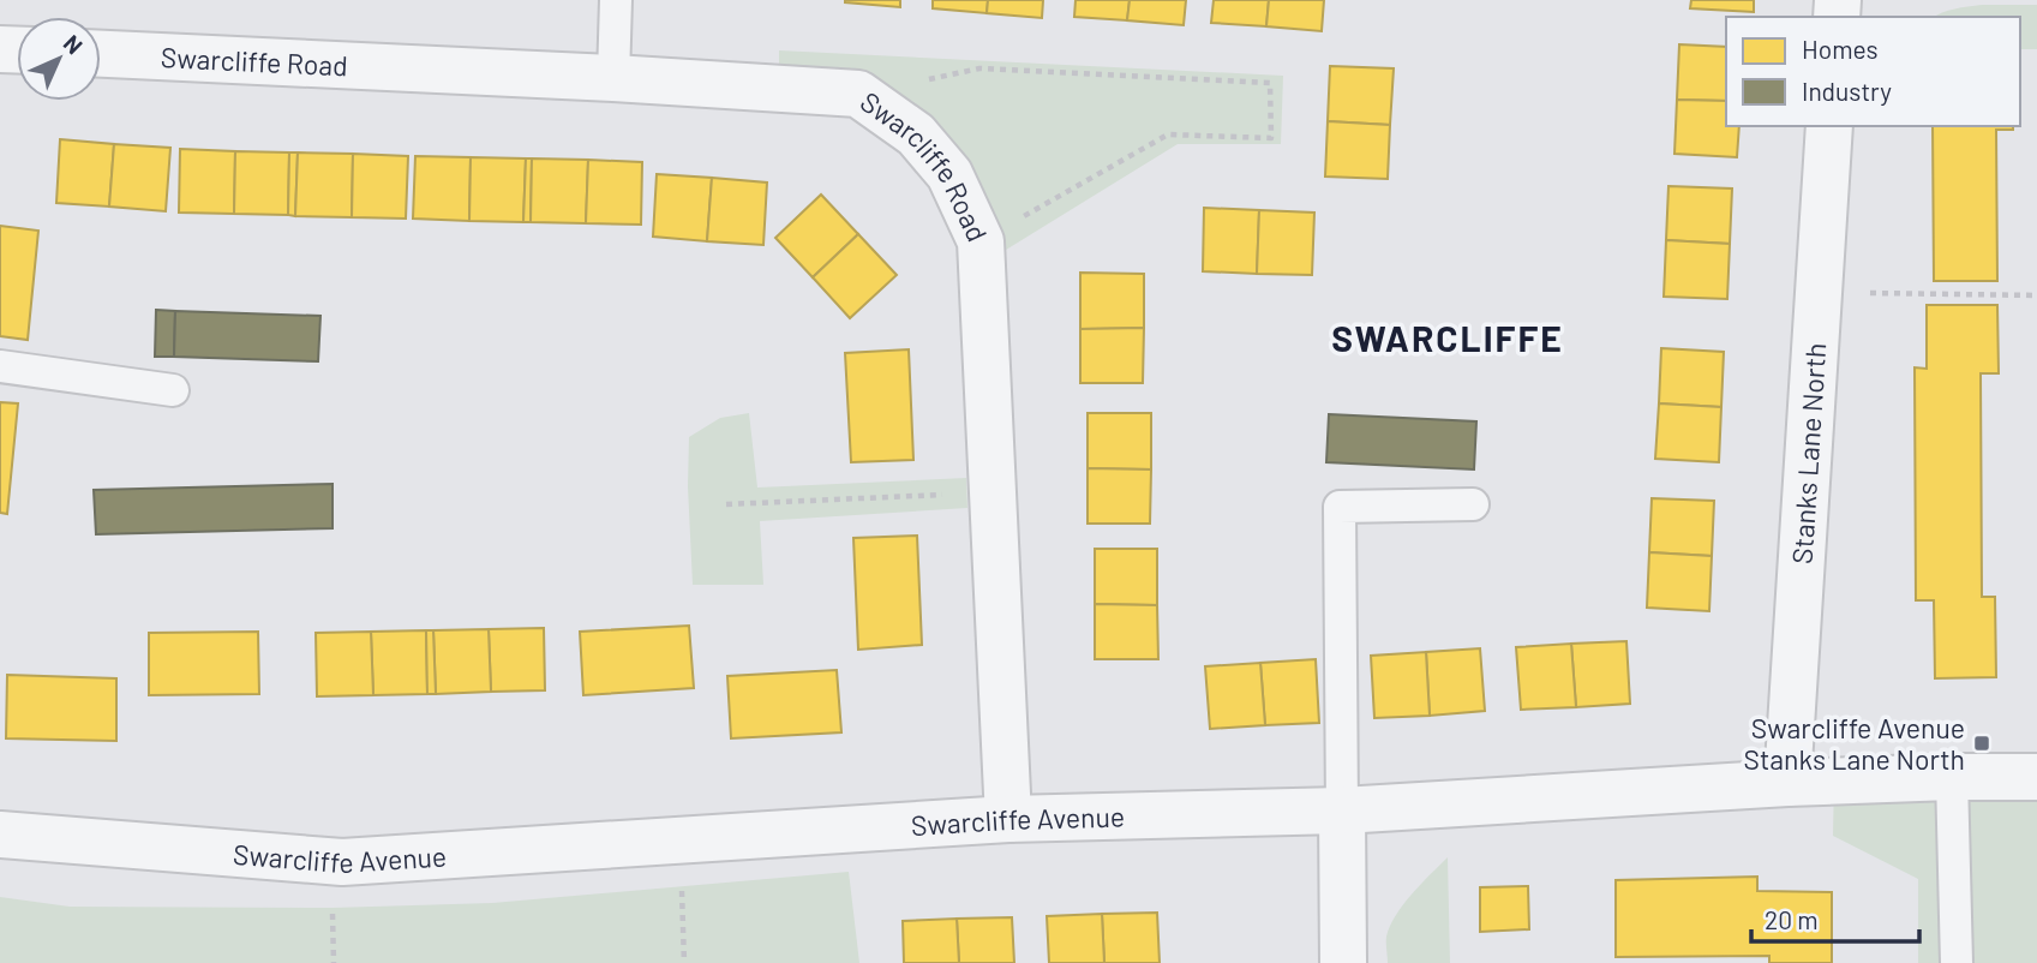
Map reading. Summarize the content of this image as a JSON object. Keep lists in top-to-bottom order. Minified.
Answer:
{"streets":{"street":["Swarcliffe Road","Stanks Lane North","Swarcliffe Avenue"]},"crossings":[["Swarcliffe Road","Swarcliffe Avenue"],["Stanks Lane North","Swarcliffe Avenue"]],"districts":["SWARCLIFFE"],"places":{"transit":["Swarcliffe Avenue Stanks Lane North"]},"legend":["Homes","Industry"],"scale_bar":"20 m","north":"top right"}
